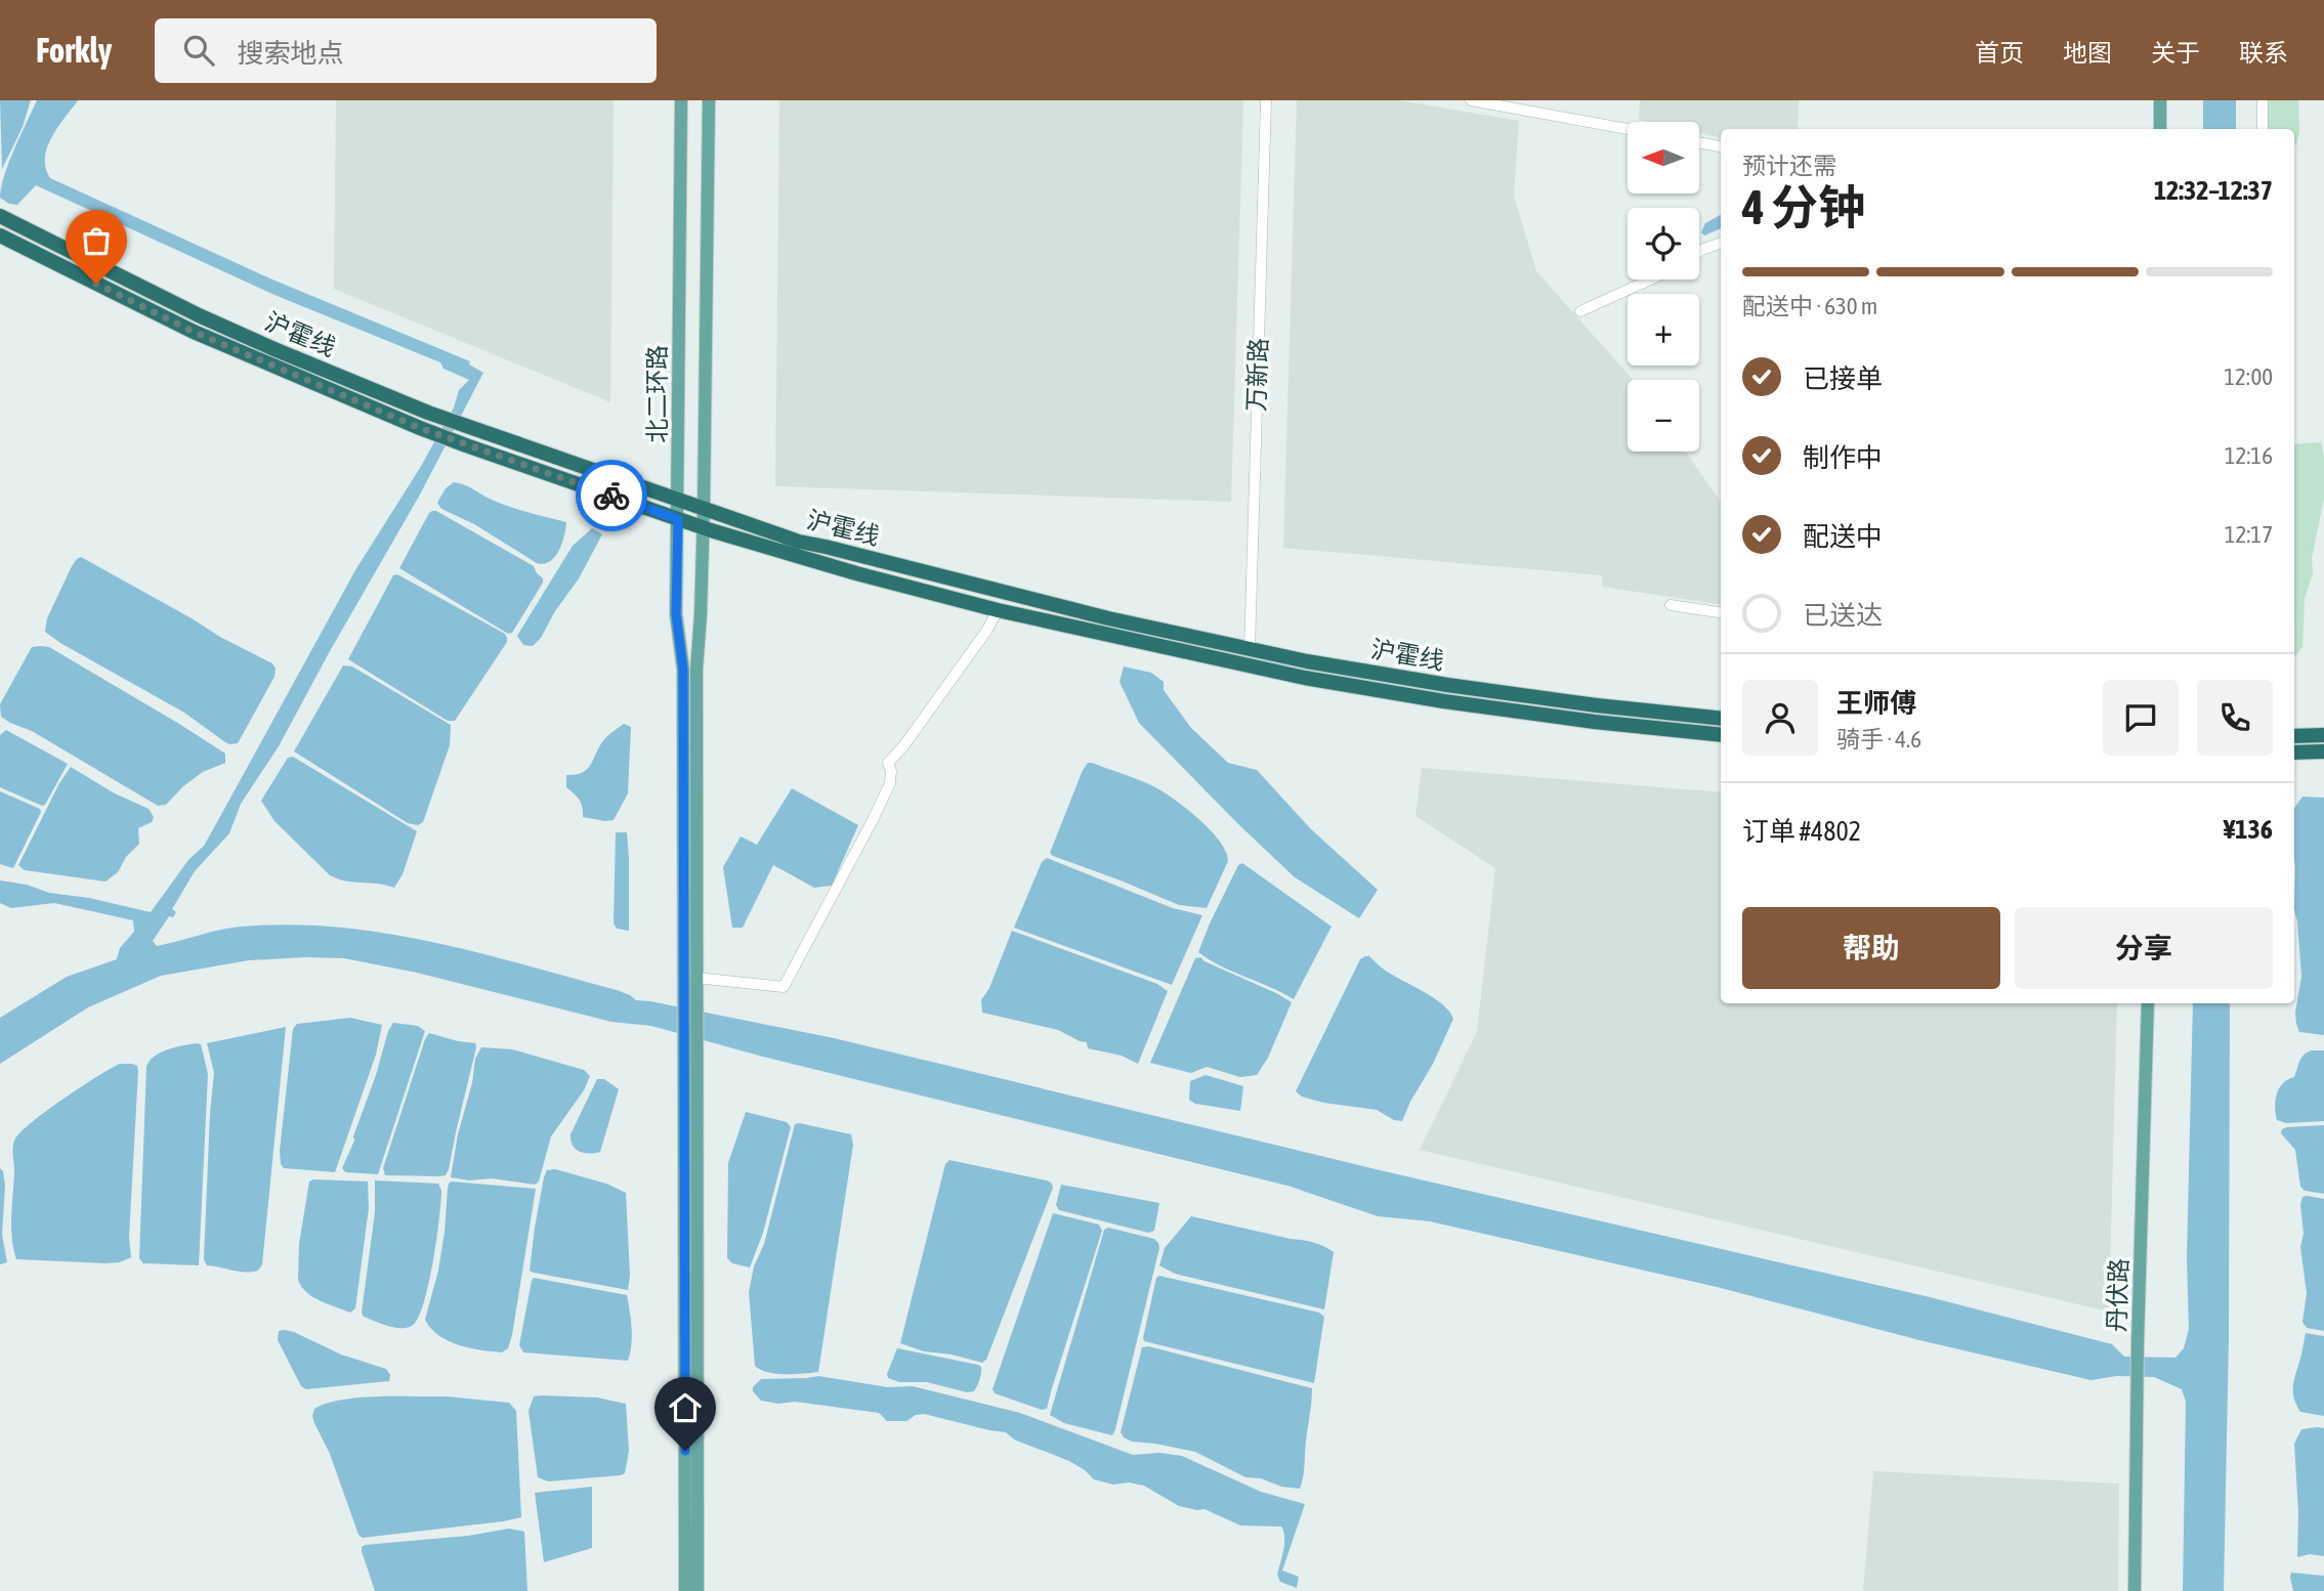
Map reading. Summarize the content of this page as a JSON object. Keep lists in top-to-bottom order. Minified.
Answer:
{"streets":{"highway":["沪霍线"],"main road":["北二环路","丹伏路"],"street":["万新路"]},"crossings":[["沪霍线","万新路"],["沪霍线","北二环路"]],"north":"left","page":{"header":"Forkly","search":"搜索地点","nav":["首页","地图","关于","联系"],"map_buttons":["+","−"],"heading":["4 分钟","预计还需","12:32–12:37"],"panel":["王师傅","骑手 · 4.6","订单 #4802","¥136"],"bar":"配送中 · 630 m","list":[["已接单","12:00"],["制作中","12:16"],["配送中","12:17"],"已送达"],"buttons":["帮助","分享"]}}
